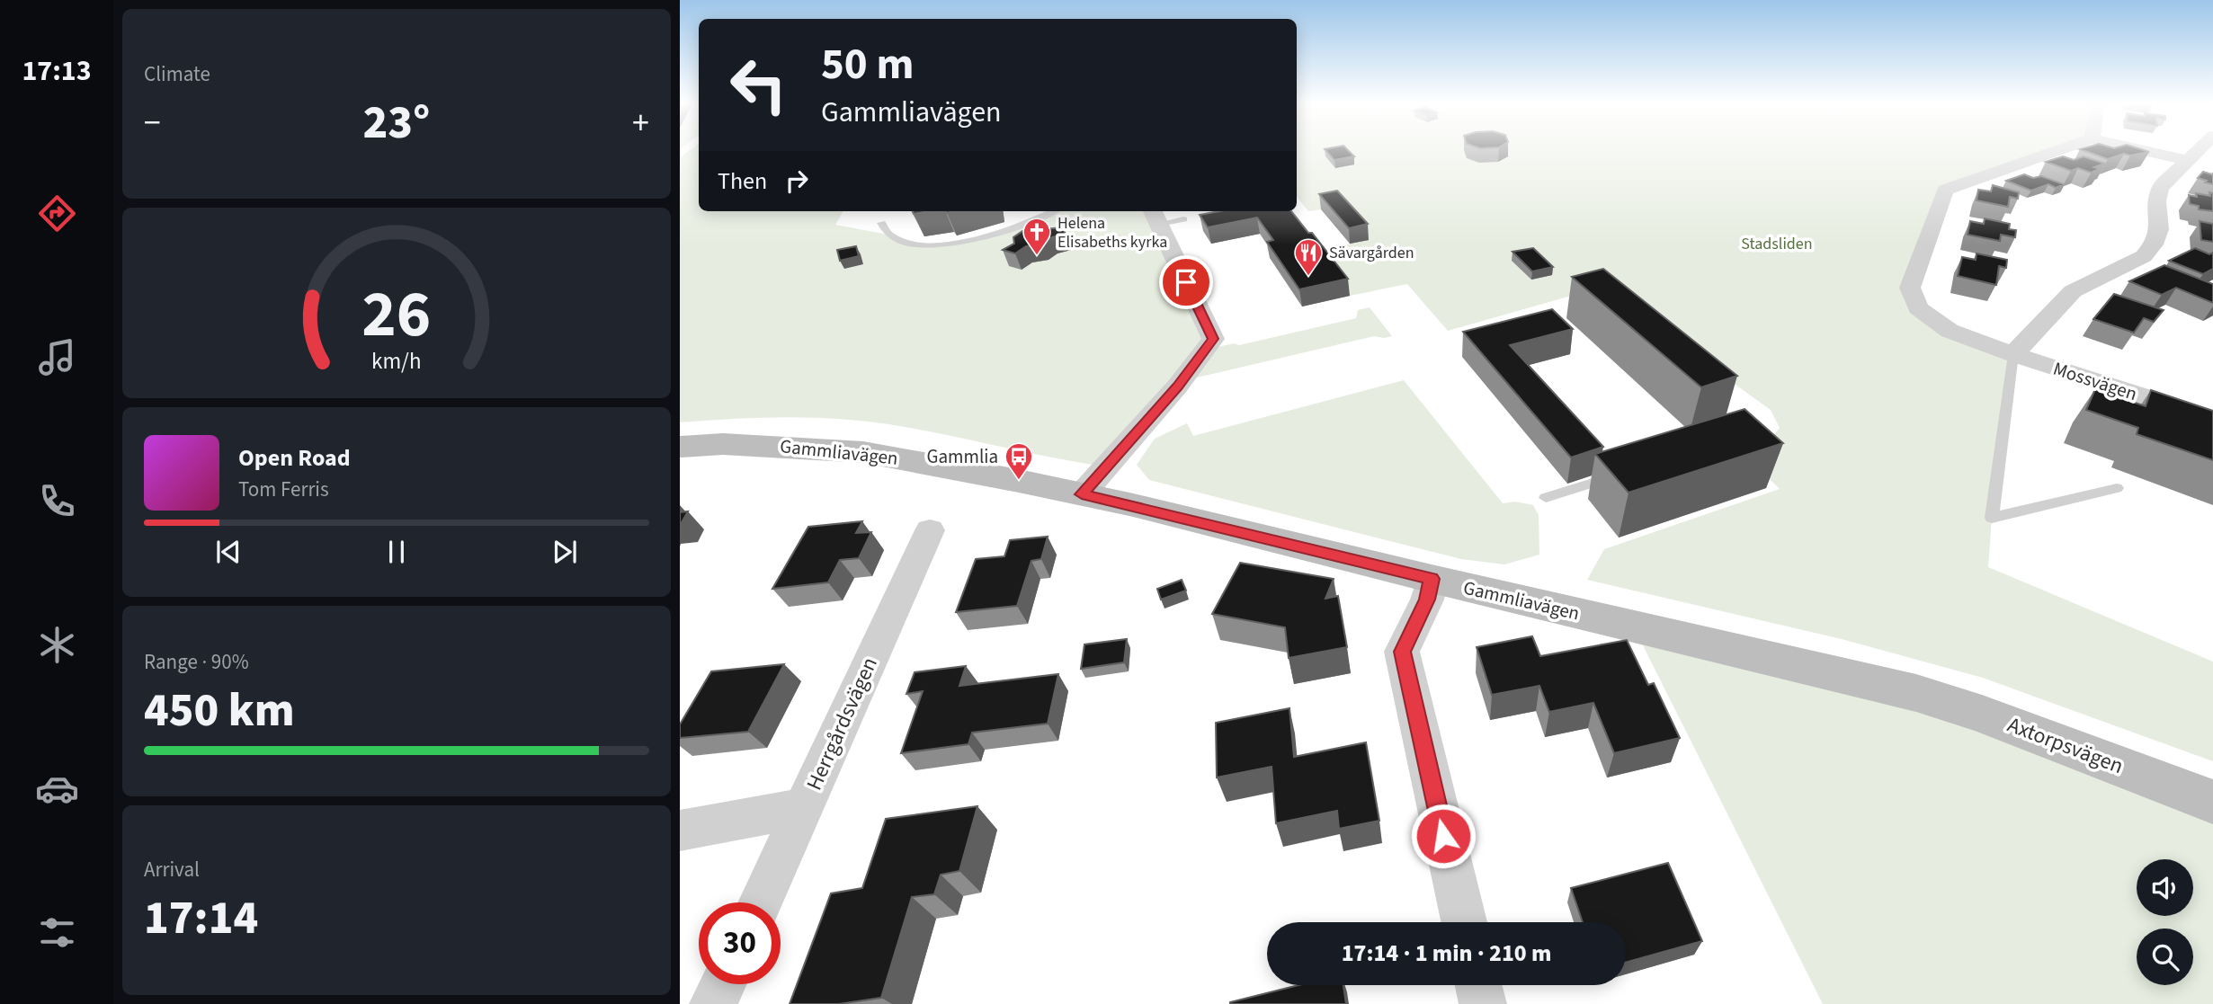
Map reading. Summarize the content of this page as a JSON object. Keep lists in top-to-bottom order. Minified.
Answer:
{"streets":{"street":["Mossvägen","Gammliavägen","Herrgårdsvägen","Axtorpsvägen"]},"crossings":[["Gammliavägen","Axtorpsvägen"]],"parks":["Stadsliden"],"places":{"church":["Helena Elisabeths kyrka"],"restaurant":["Sävargården"],"bus stop":["Gammlia"]},"page":{"tabs":"17:13","tile":["Climate",["Range · 90%","450 km"],["Arrival","17:14"]],"turn":["50 m","Gammliavägen"],"heat":["−","23°","+"],"then":"Then","song":["Open Road","Tom Ferris"],"limit":"30","trip":"17:14 · 1 min · 210 m","gauge":["26","km/h"]}}
